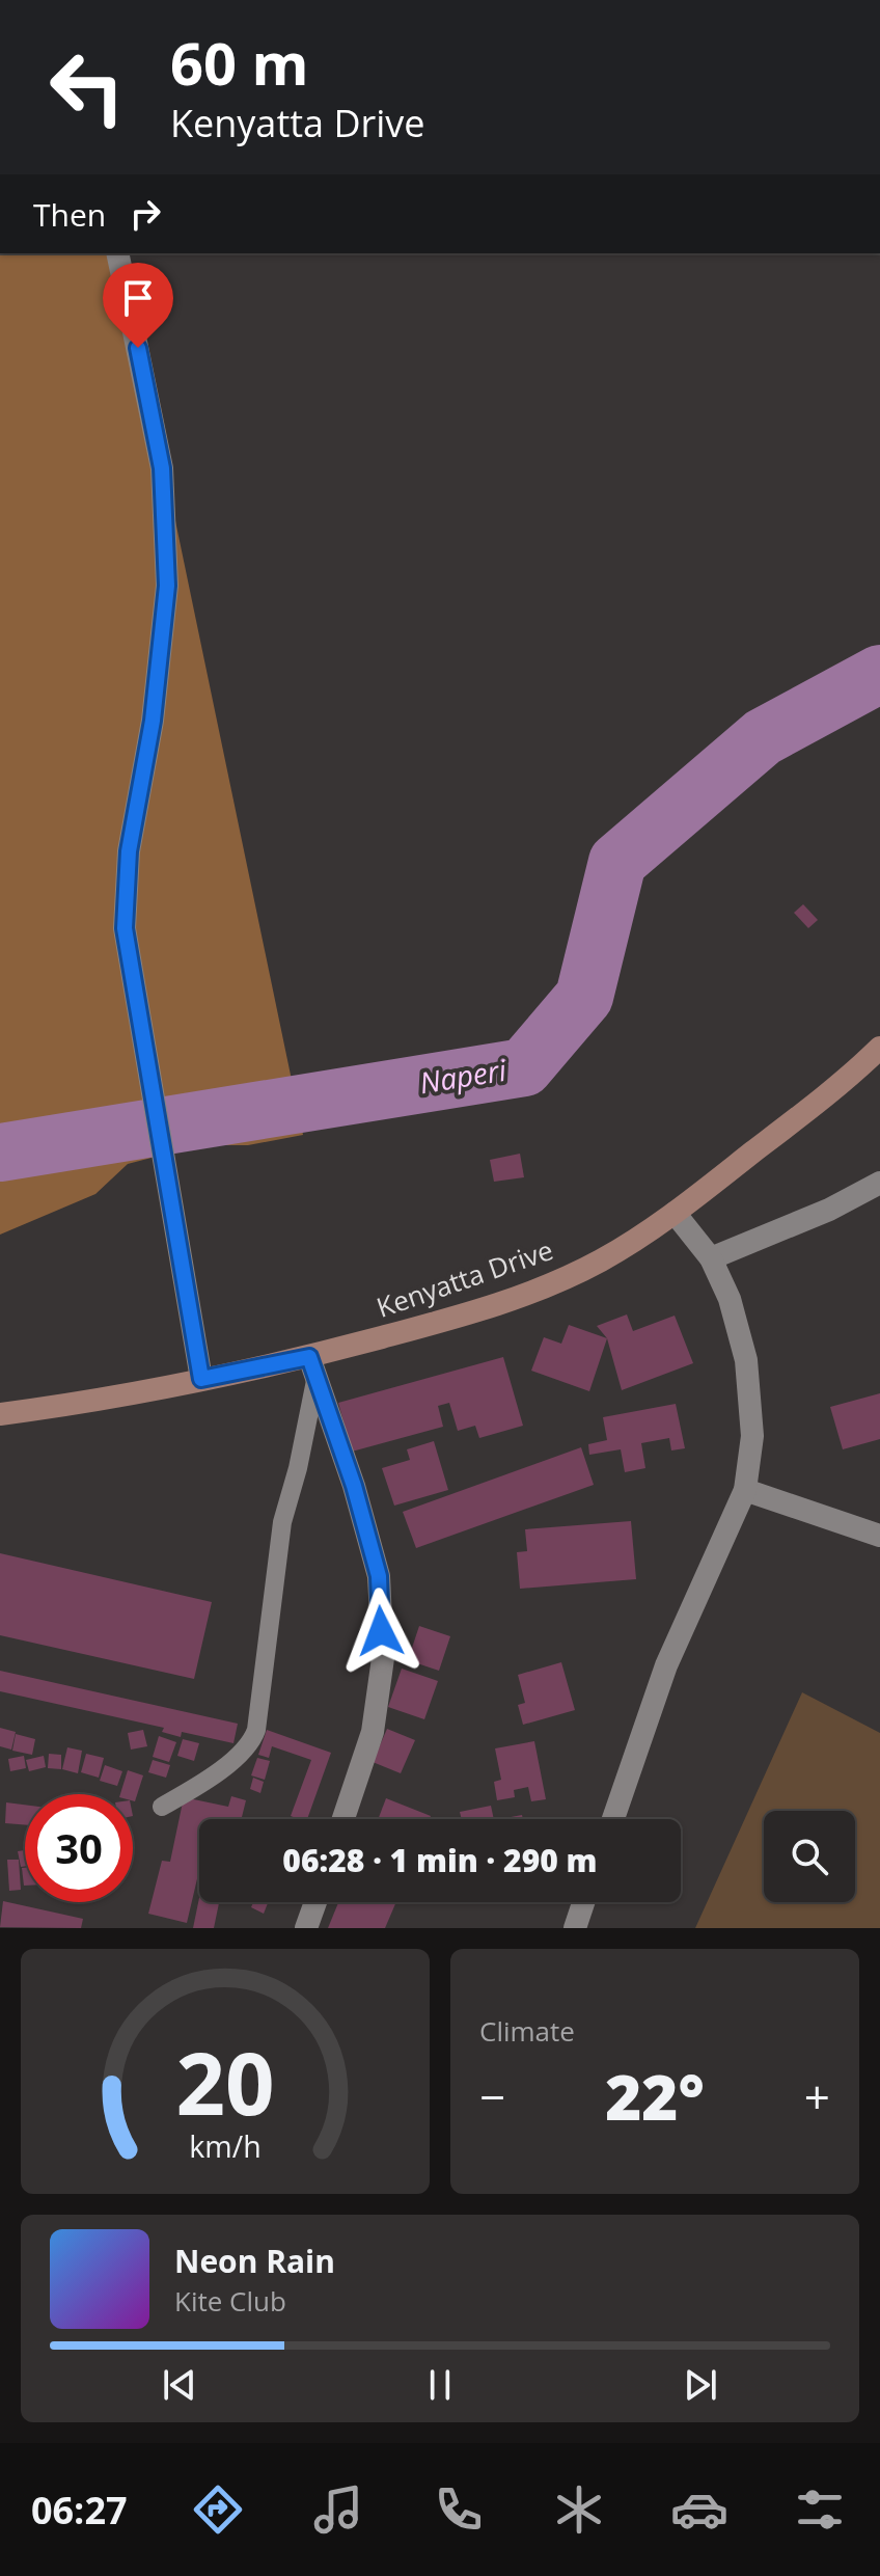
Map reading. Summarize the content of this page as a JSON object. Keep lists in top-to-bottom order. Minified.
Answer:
{"streets":{"main road":["Kenyatta Drive"]},"water":["Naperi"],"page":{"turn":["60 m","Kenyatta Drive"],"then":"Then","limit":"30","trip":"06:28 · 1 min · 290 m","tile":"Climate","heat":["−","22°","+"],"song":["Neon Rain","Kite Club"],"tabs":"06:27","gauge":["20","km/h"]}}
